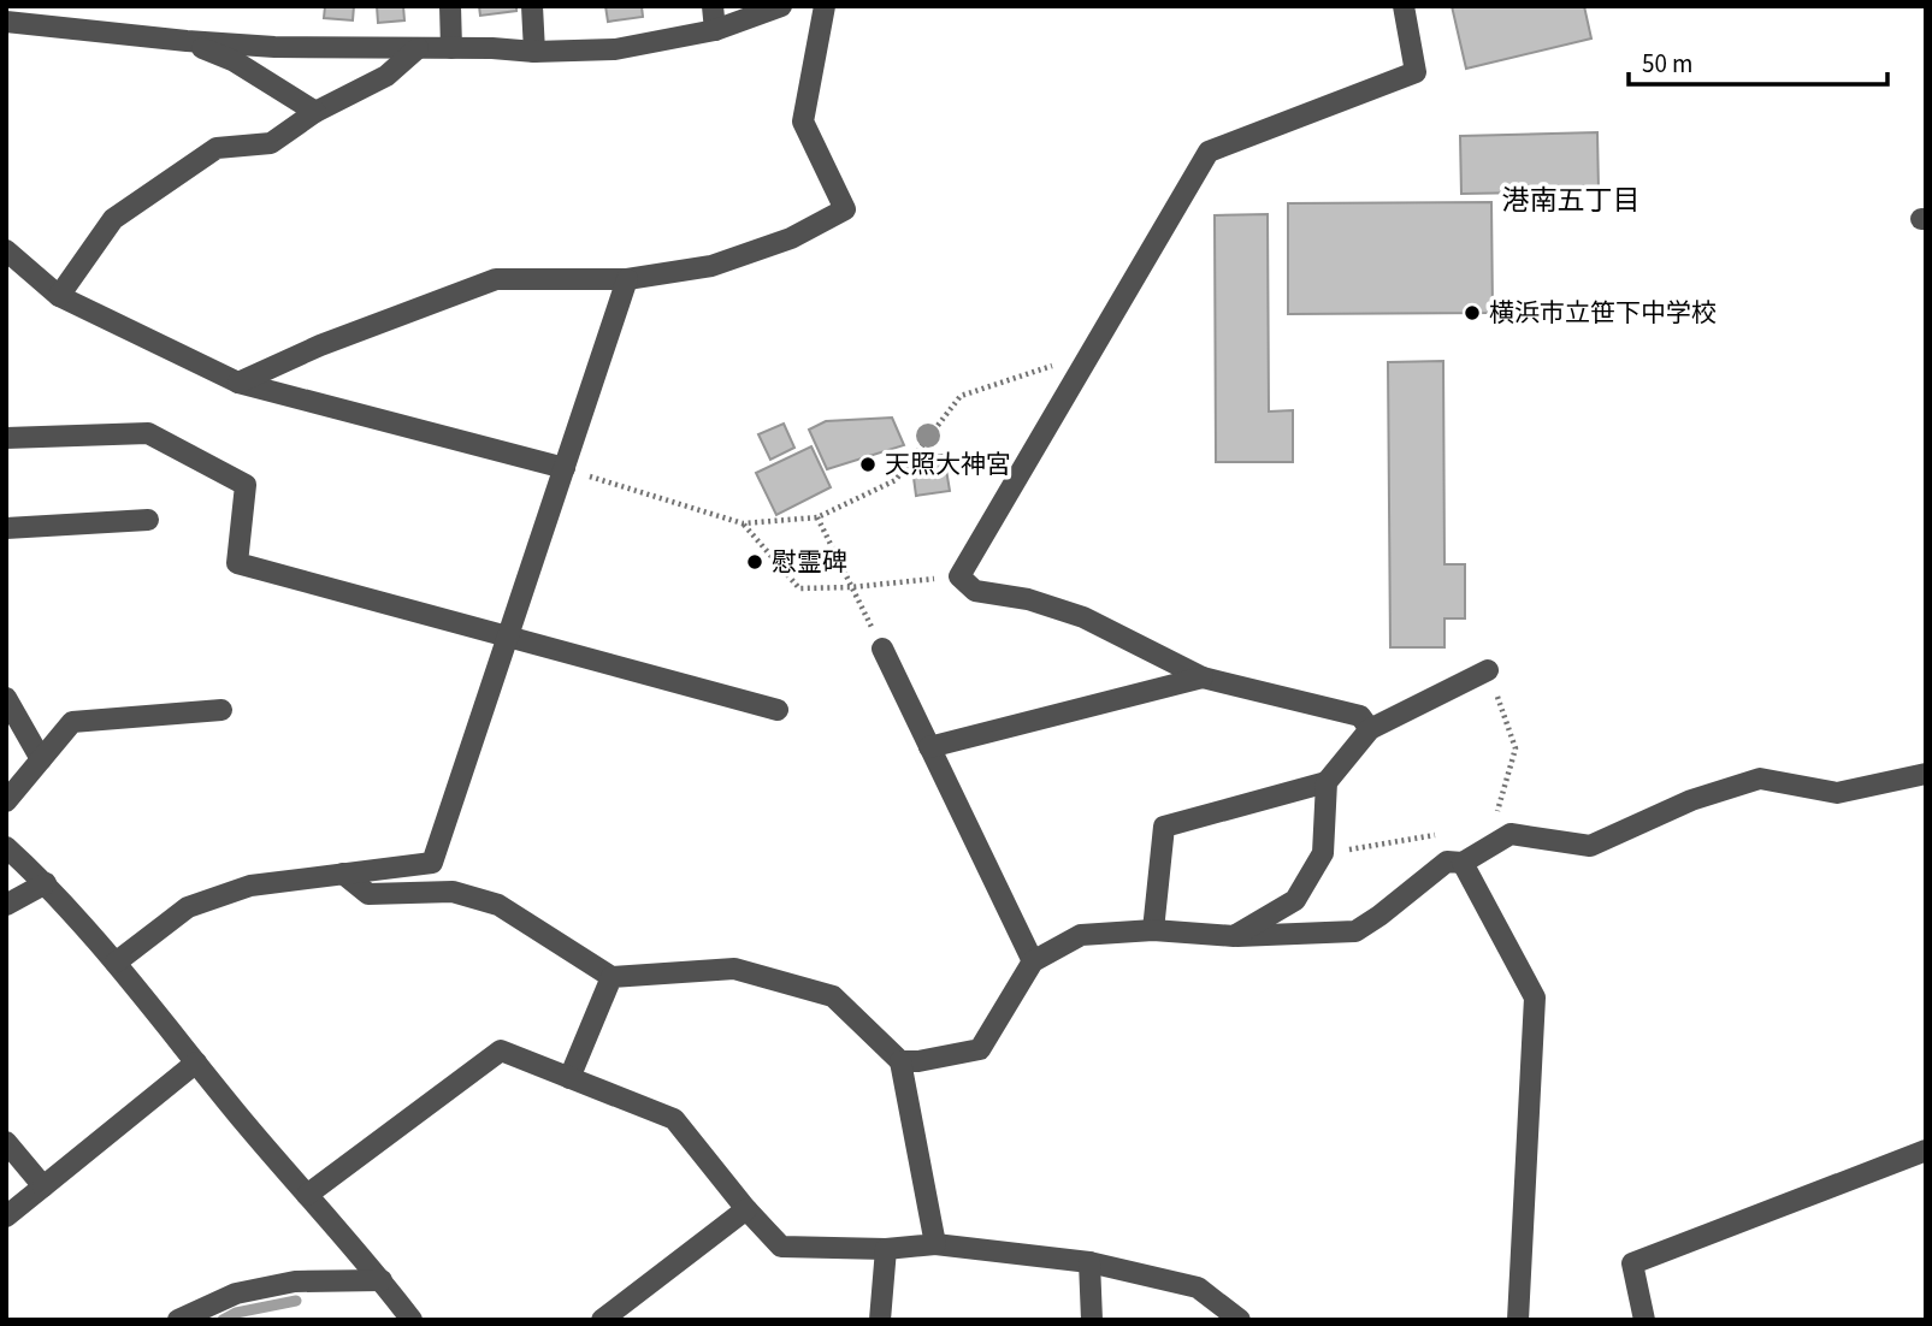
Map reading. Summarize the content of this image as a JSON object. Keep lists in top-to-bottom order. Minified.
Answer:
{"districts":["港南五丁目"],"places":["横浜市立笹下中学校","天照大神宮","慰霊碑"],"scale_bar":"50 m"}
